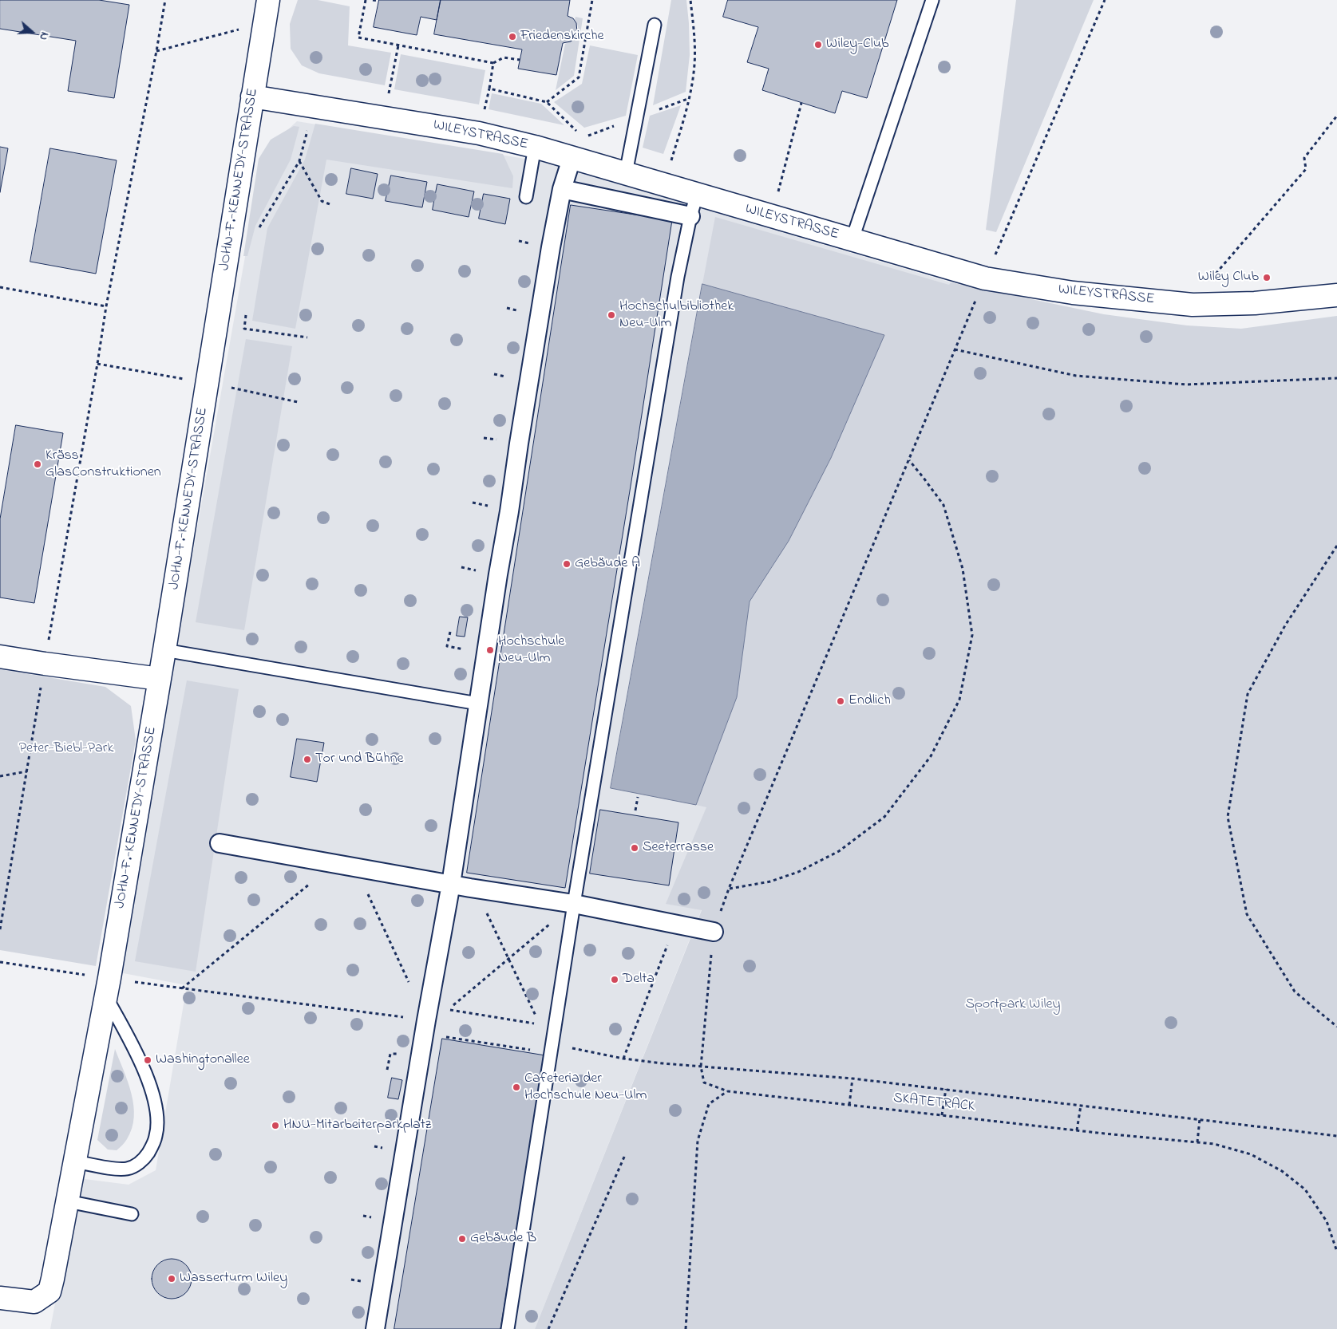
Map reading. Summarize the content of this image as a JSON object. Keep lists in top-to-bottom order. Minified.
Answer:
{"streets":{"street":["WILEYSTRASSE","JOHN-F.-KENNEDY-STRASSE"],"path":["SKATETRACK"]},"crossings":[["WILEYSTRASSE","JOHN-F.-KENNEDY-STRASSE"]],"parks":["Peter-Biebl-Park","Sportpark Wiley"],"places":["Friedenskirche","Wiley-Club","Wiley Club","Hochschulbibliothek Neu-Ulm","Kräss GlasConstruktionen","Gebäude A","Hochschule Neu-Ulm","Endlich","Tor und Bühne","Seeterrasse","Delta","Washingtonallee","Cafeteria der Hochschule Neu-Ulm","HNU-Mitarbeiterparkplatz","Gebäude B","Wasserturm Wiley"],"north":"right"}
